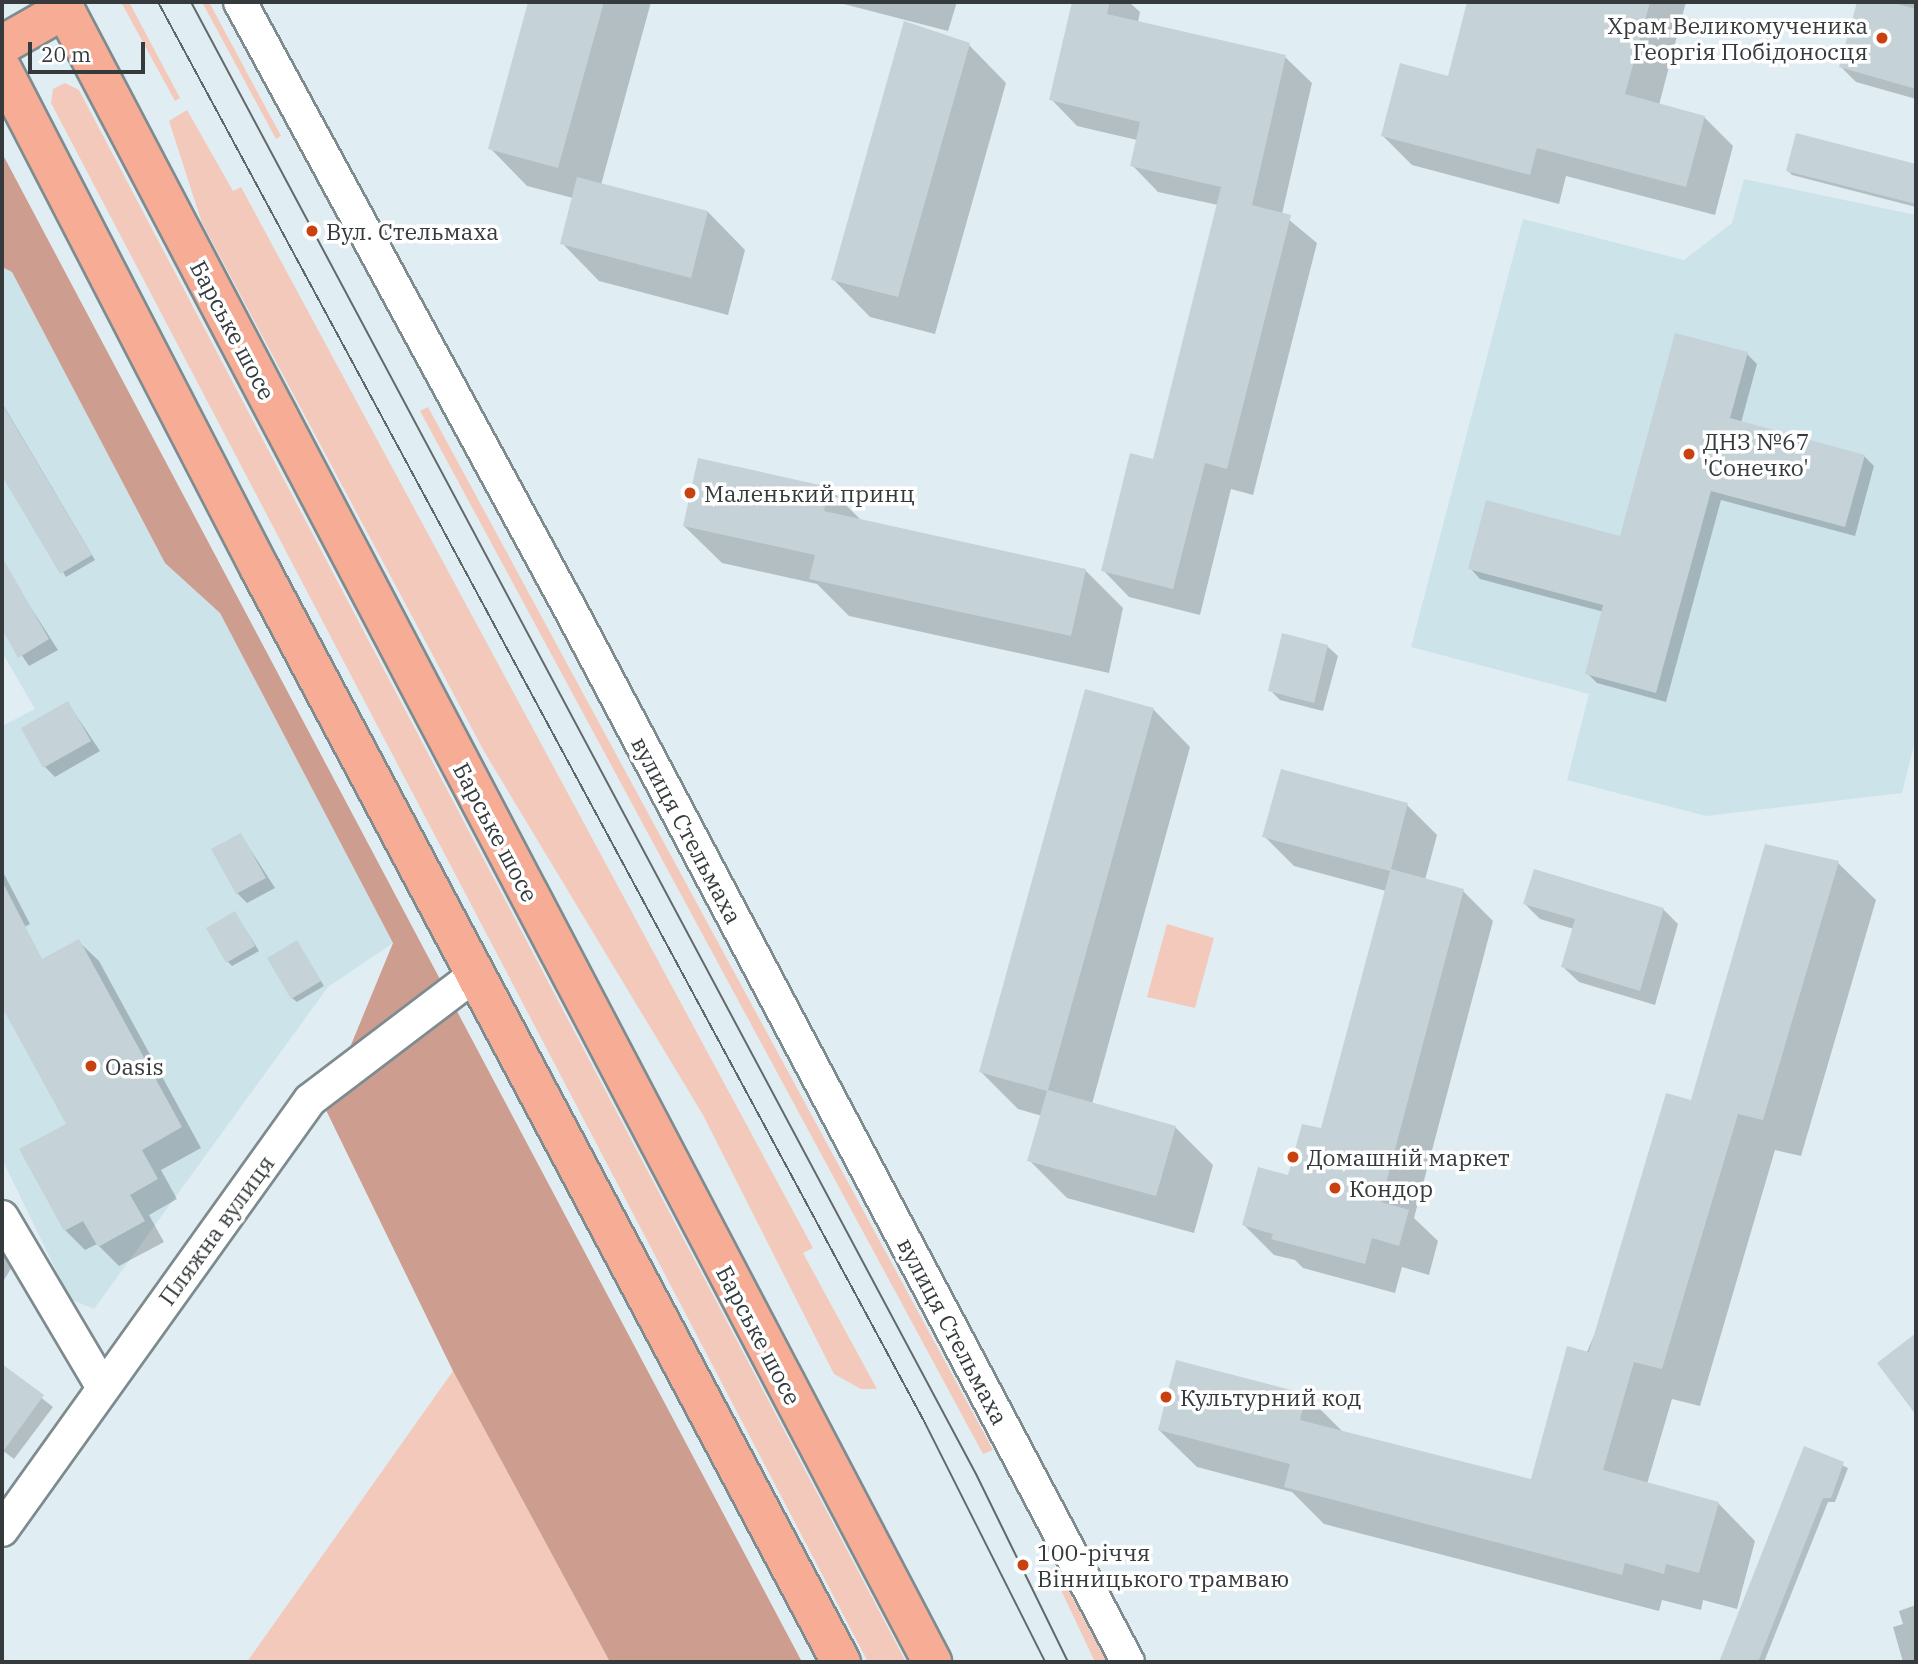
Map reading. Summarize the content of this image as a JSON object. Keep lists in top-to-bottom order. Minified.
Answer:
{"streets":{"highway":["Барське шосе"],"street":["вулиця Стельмаха","Пляжна вулиця"]},"places":["Храм Великомученика Георгія Побідоносця","Вул. Стельмаха","ДНЗ №67 'Сонечко'","Маленький принц","Oasis","Домашній маркет","Кондор","Культурний код","100-річчя Вінницького трамваю"],"scale_bar":"20 m"}
